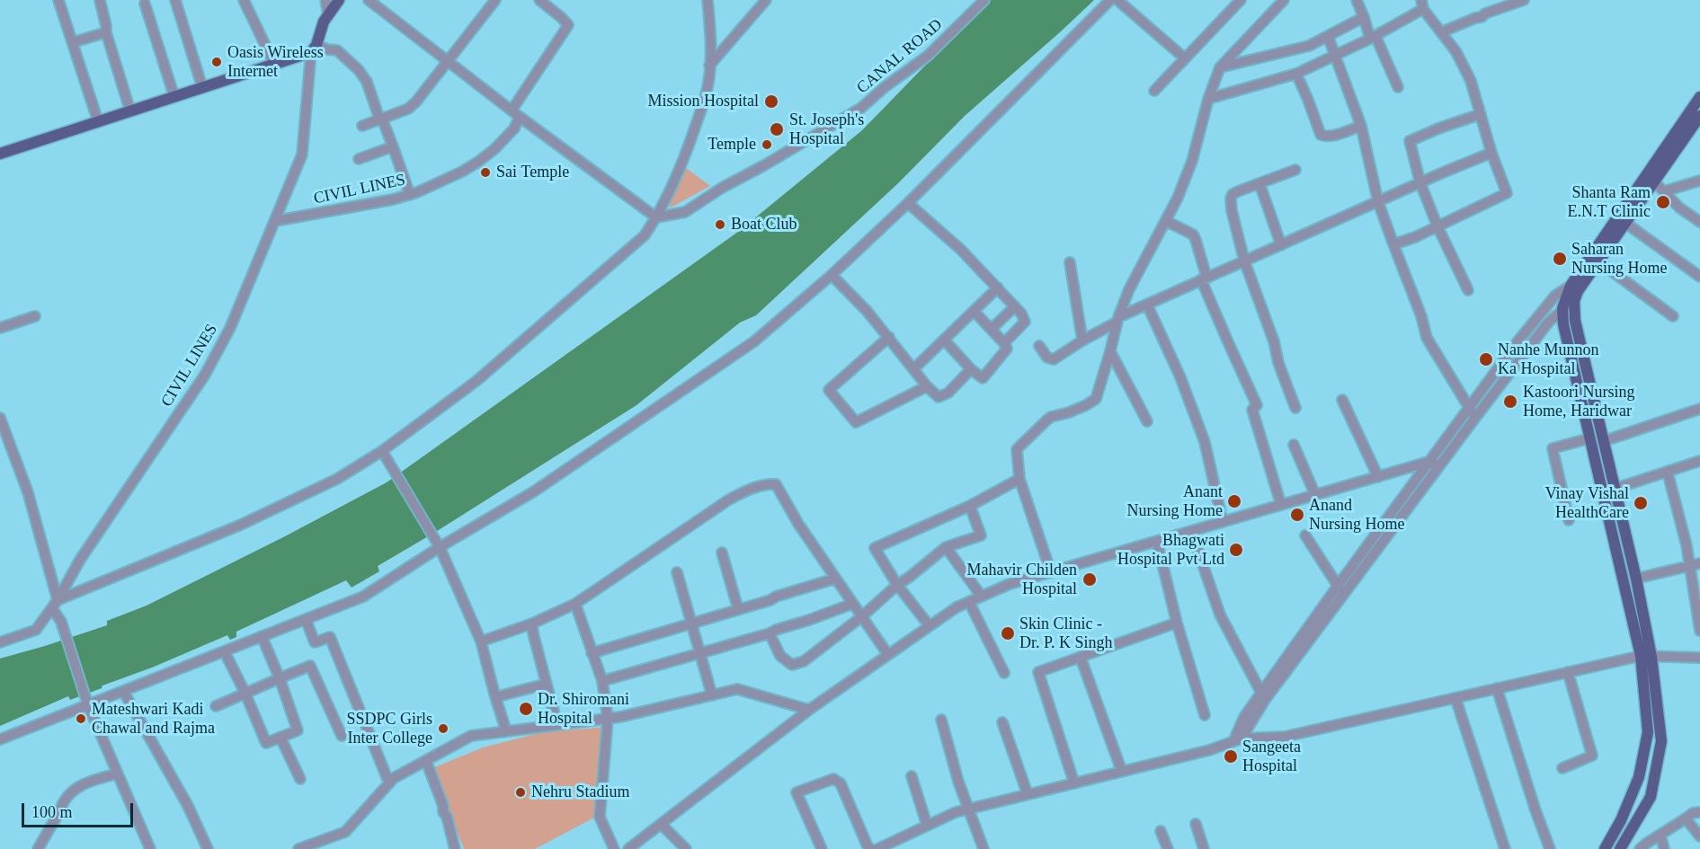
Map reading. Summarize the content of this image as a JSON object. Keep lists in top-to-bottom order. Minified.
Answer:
{"streets":{"street":["CANAL ROAD","CIVIL LINES"]},"places":["Oasis Wireless Internet","Mission Hospital","St. Joseph's Hospital","Temple","Sai Temple","Shanta Ram E.N.T Clinic","Boat Club","Saharan Nursing Home","Nanhe Munnon Ka Hospital","Kastoori Nursing Home, Haridwar","Anant Nursing Home","Vinay Vishal HealthCare","Anand Nursing Home","Bhagwati Hospital Pvt Ltd","Mahavir Childen Hospital","Skin Clinic - Dr. P. K Singh","Dr. Shiromani Hospital","Mateshwari Kadi Chawal and Rajma","SSDPC Girls Inter College","Sangeeta Hospital","Nehru Stadium"],"scale_bar":"100 m"}
